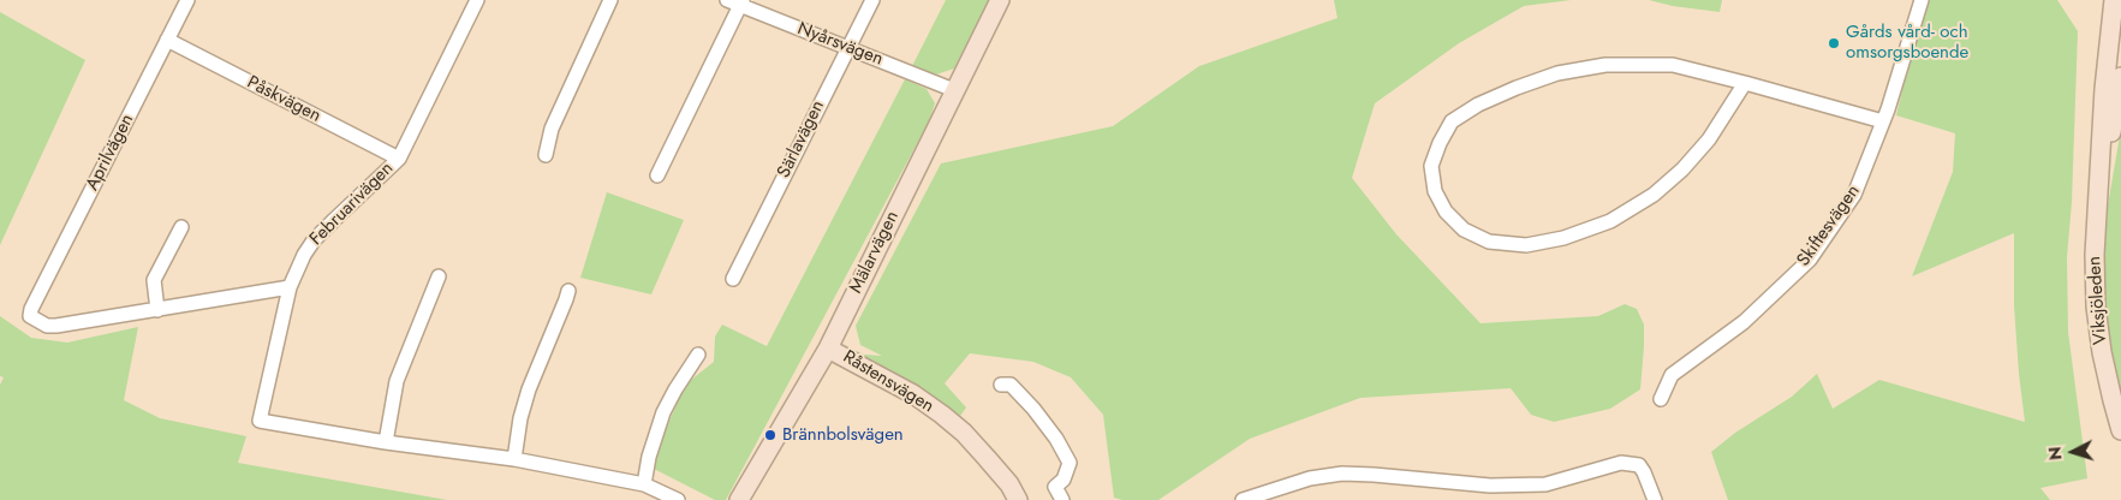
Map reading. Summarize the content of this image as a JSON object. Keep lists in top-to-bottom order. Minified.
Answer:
{"streets":{"street":["Nyårsvägen","Påskvägen","Särlavägen","Aprilvägen","Februarivägen","Skiftesvägen","Mälarvägen","Viksjöleden","Råstensvägen"]},"crossings":[["Nyårsvägen","Särlavägen"],["Nyårsvägen","Mälarvägen"],["Påskvägen","Aprilvägen"],["Påskvägen","Februarivägen"],["Mälarvägen","Råstensvägen"]],"places":["Gårds vård- och omsorgsboende","Brännbolsvägen"],"north":"left"}
